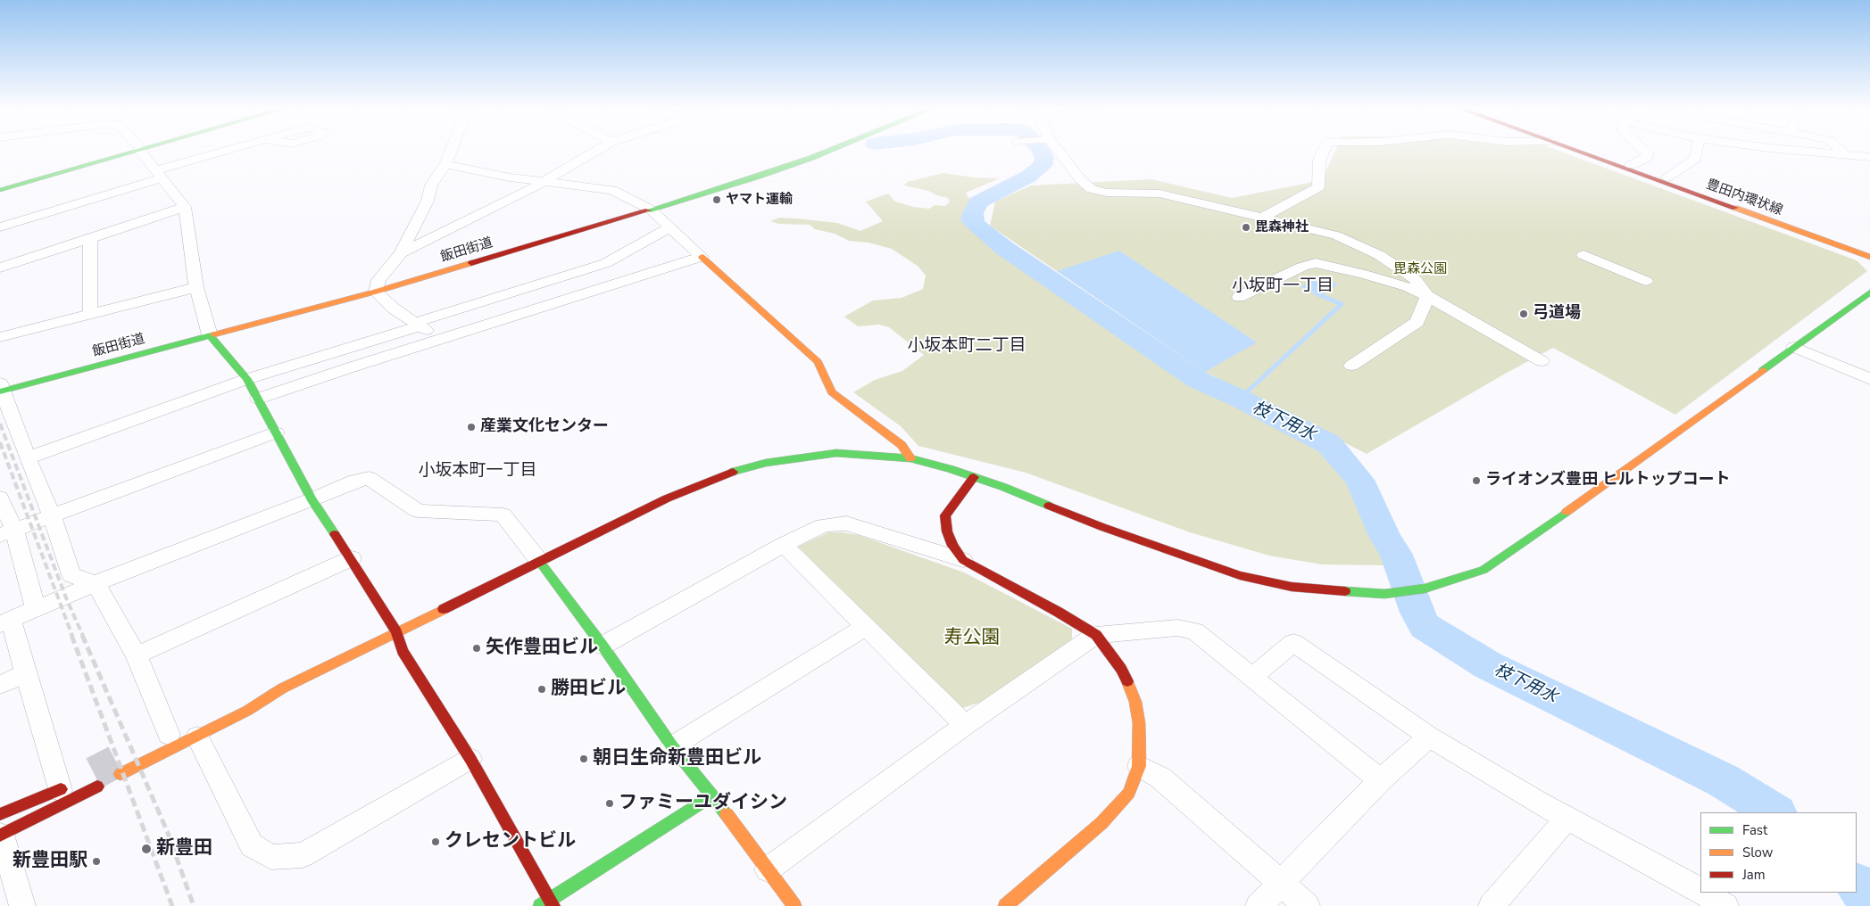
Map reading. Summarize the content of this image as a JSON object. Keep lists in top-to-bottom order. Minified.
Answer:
{"streets":{"main road":["豊田内環状線","飯田街道"]},"districts":["小坂町一丁目","小坂本町二丁目","小坂本町一丁目"],"water":["枝下用水"],"parks":["毘森公園","寿公園"],"places":["ヤマト運輸","毘森神社","弓道場","産業文化センター","ライオンズ豊田 ヒルトップコート","矢作豊田ビル","勝田ビル","朝日生命新豊田ビル","ファミーユダイシン","クレセントビル","新豊田","新豊田駅"],"legend":["Fast","Slow","Jam"]}
